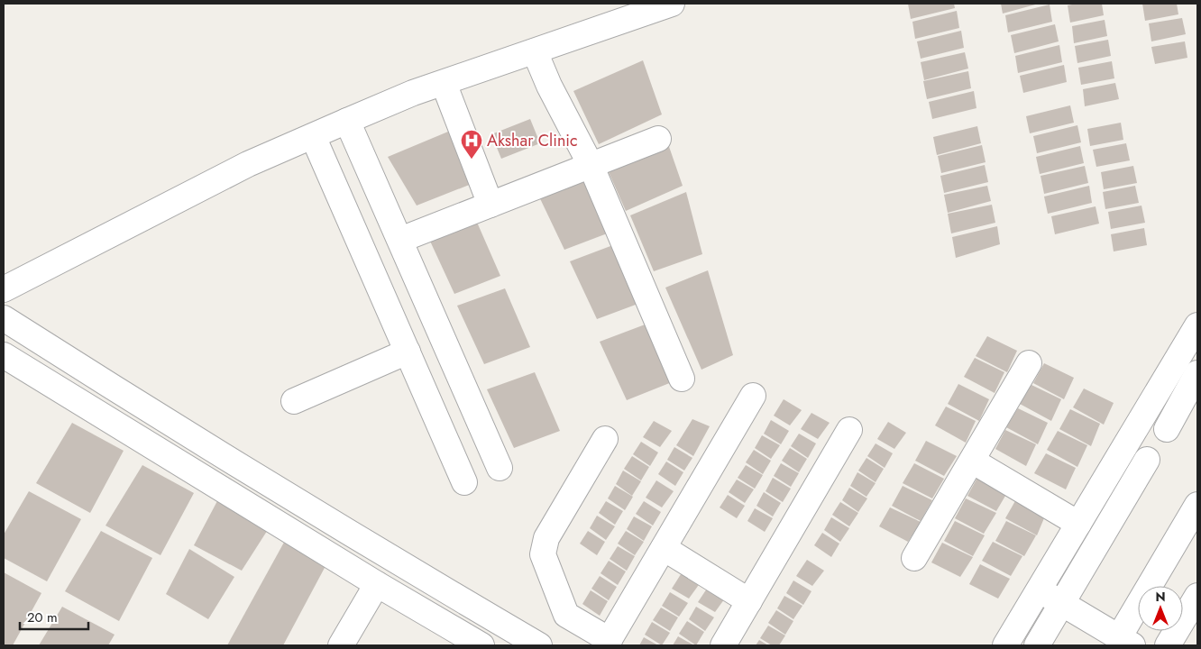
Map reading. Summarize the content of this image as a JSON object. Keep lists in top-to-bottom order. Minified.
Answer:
{"places":{"hospital":["Akshar Clinic"]},"scale_bar":"20 m","north":"top"}
